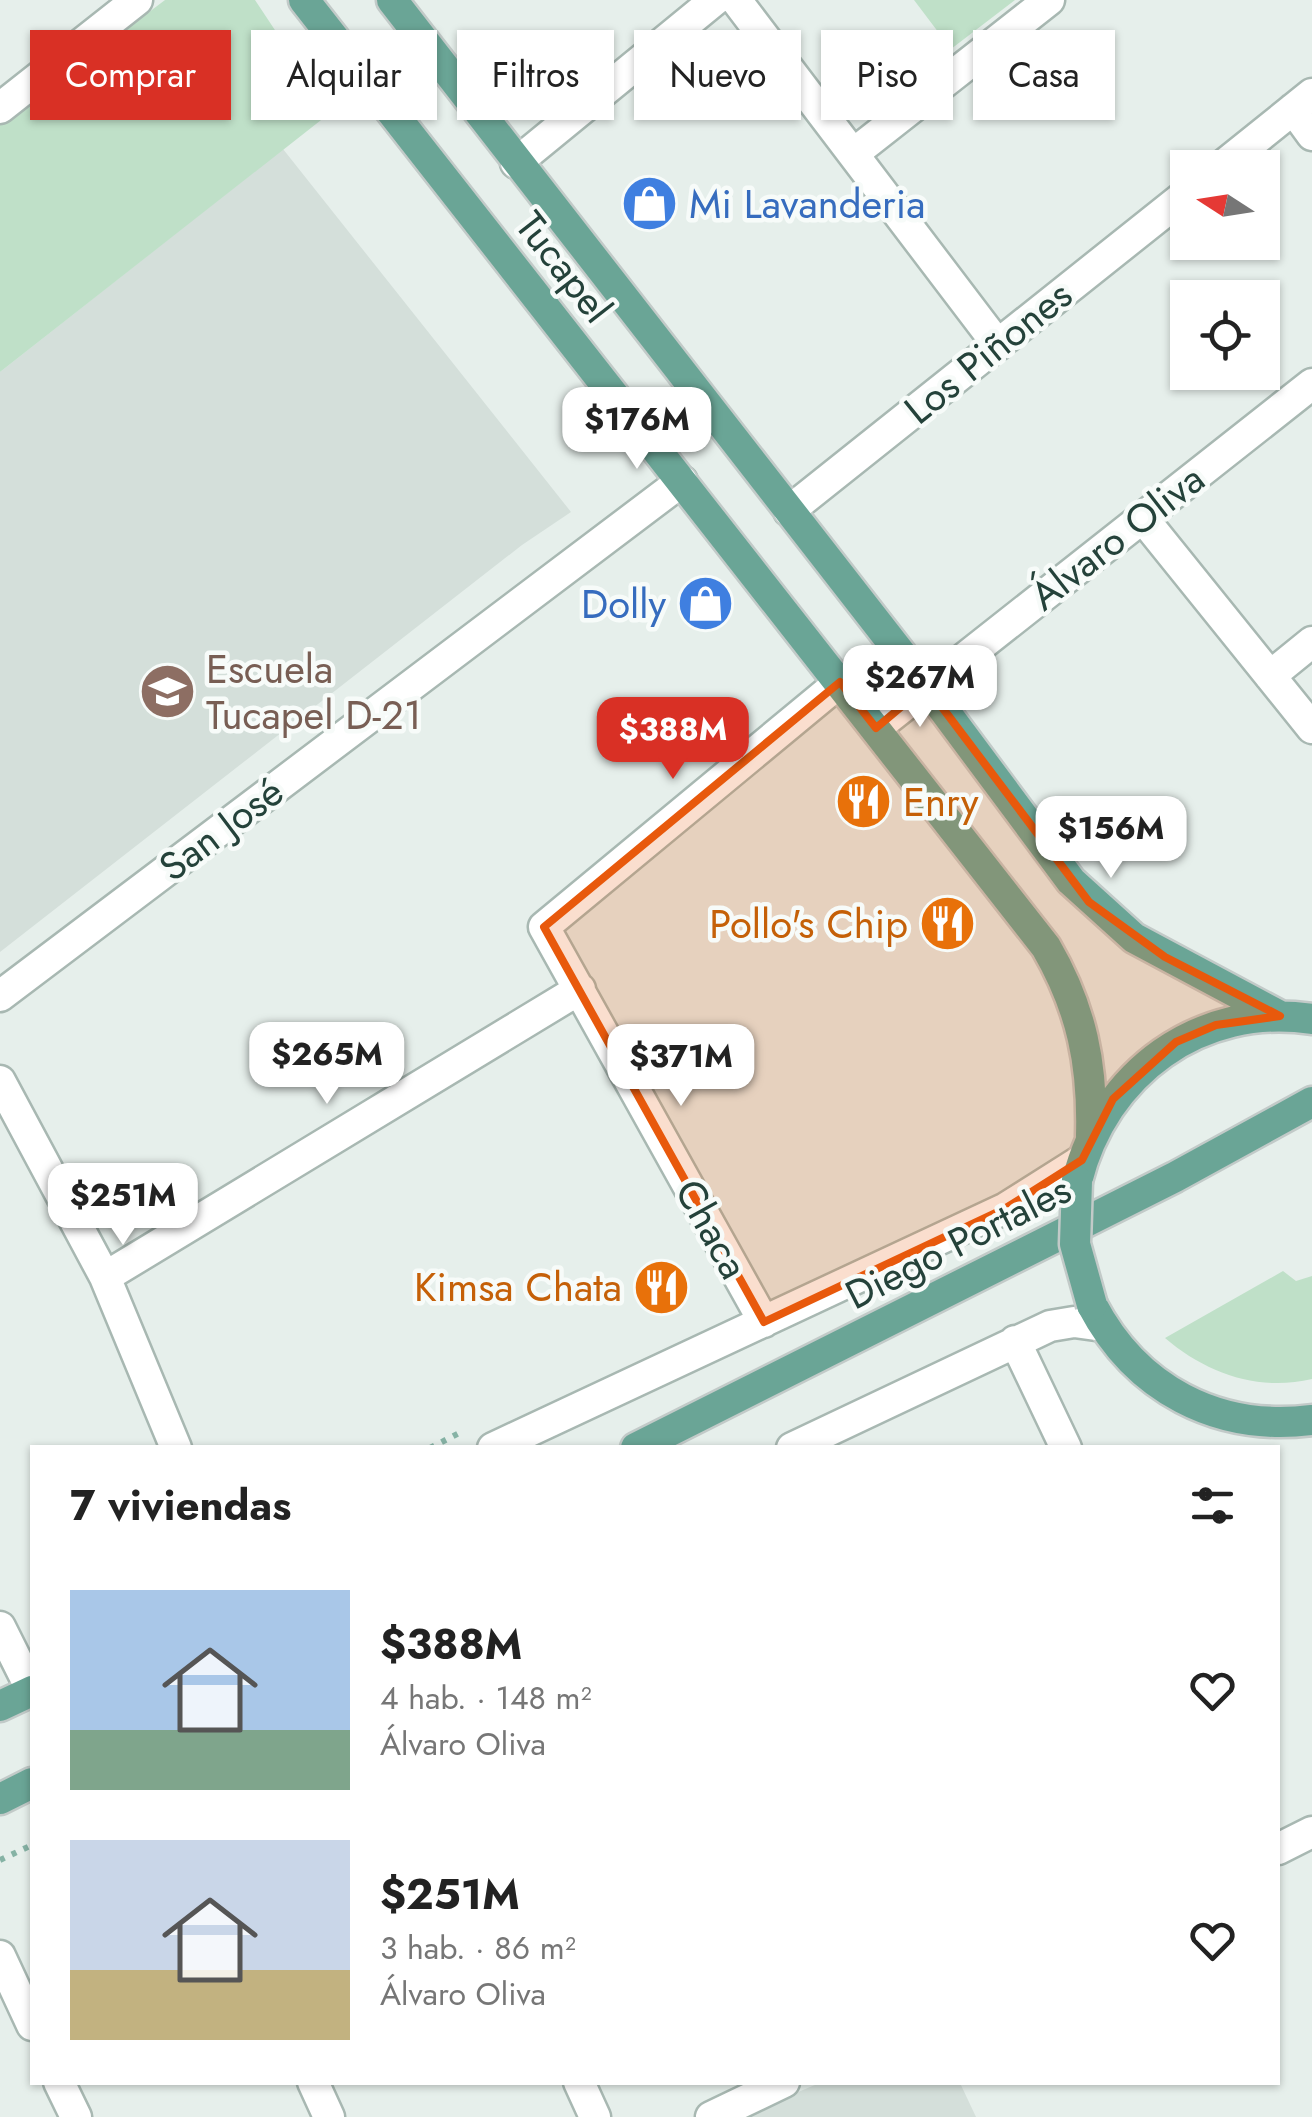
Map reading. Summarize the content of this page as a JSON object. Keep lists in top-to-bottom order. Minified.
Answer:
{"streets":{"main road":["Tucapel","Diego Portales"],"street":["Los Piñones","Álvaro Oliva","San José","Chaca"]},"crossings":[["Tucapel","Los Piñones"],["Tucapel","Álvaro Oliva"],["Tucapel","San José"],["Tucapel","Chaca"],["Tucapel","Diego Portales"],["Chaca","Diego Portales"]],"places":{"shop":["Mi Lavanderia","Dolly"],"school or university":["Escuela Tucapel D-21"],"restaurant":["Enry","Pollo's Chip","Kimsa Chata"]},"north":"left","page":{"chip":["Comprar","Alquilar","Filtros","Nuevo","Piso","Casa"],"price":["$176M","$267M","$388M","$156M","$265M","$371M","$251M"],"heading":"7 viviendas","list":[{"name":"$388M","note":"4 hab. · 148 m² · Álvaro Oliva"},{"name":"$251M","note":"3 hab. · 86 m² · Álvaro Oliva"}]}}
